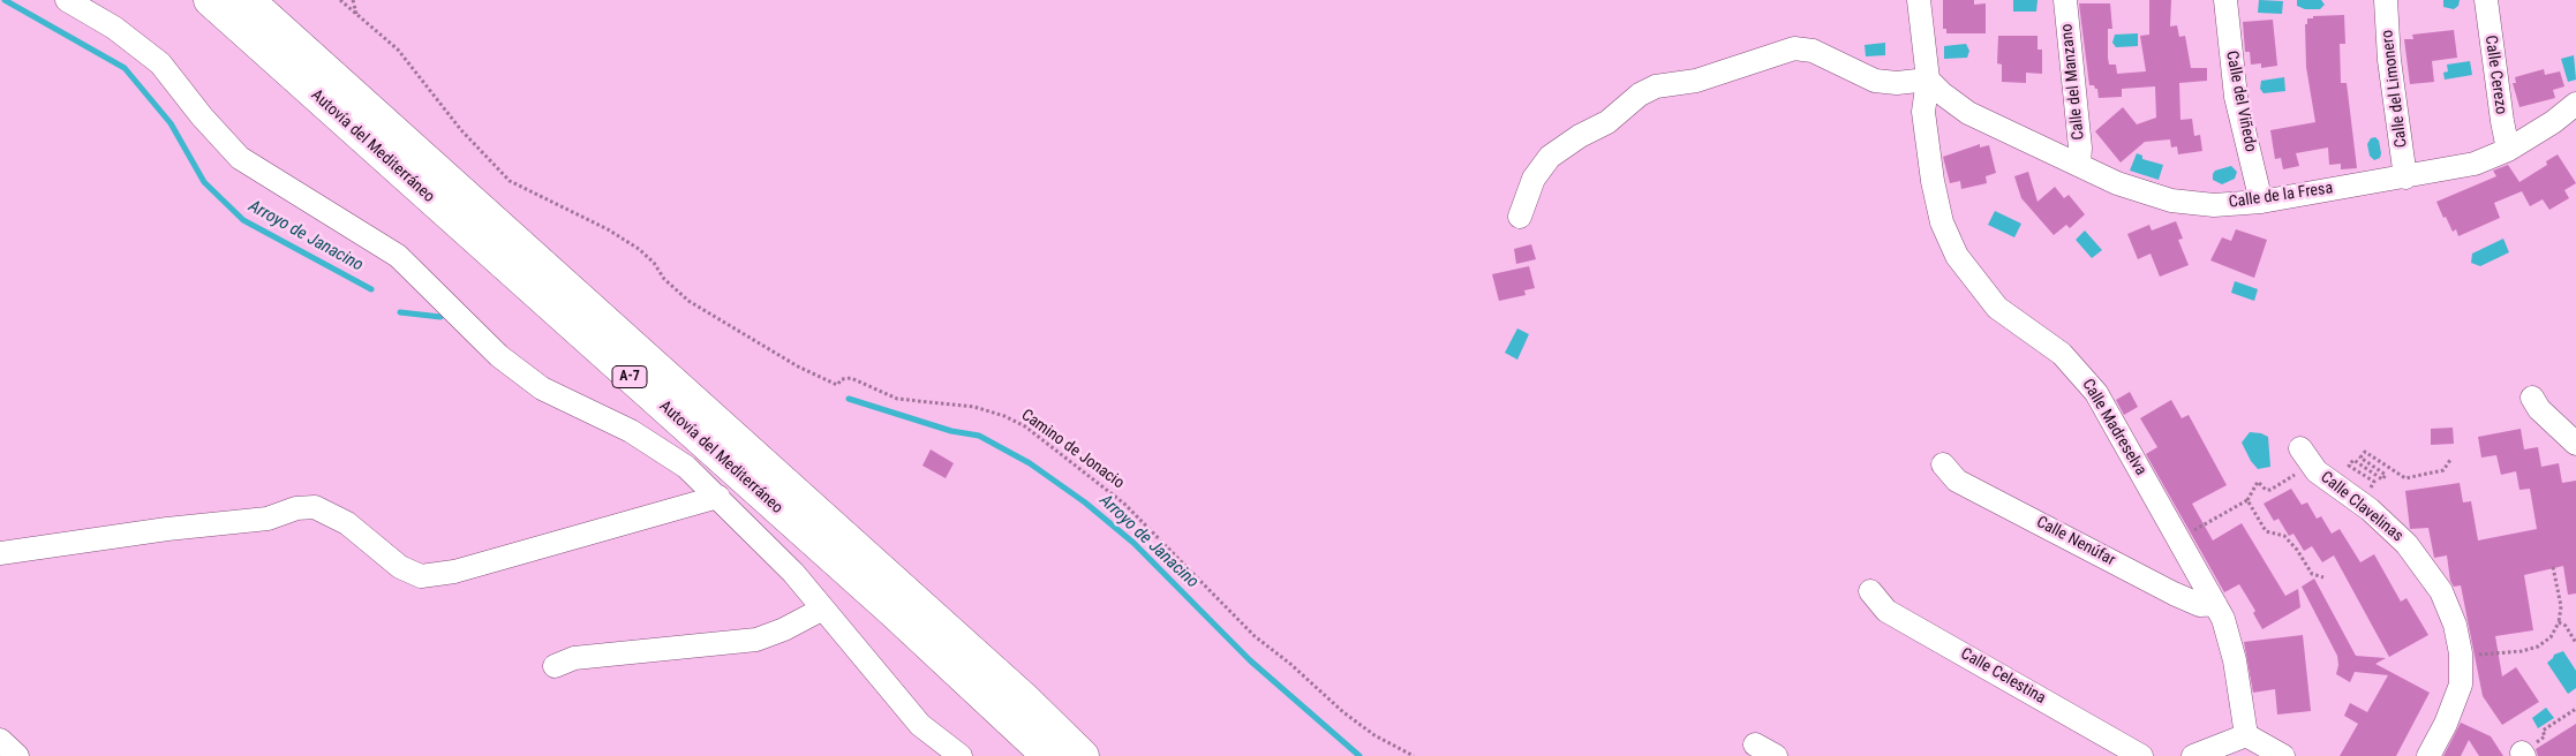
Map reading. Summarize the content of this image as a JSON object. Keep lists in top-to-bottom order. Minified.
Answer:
{"streets":{"highway":["Autovía del Mediterráneo","A-7"],"street":["Calle Cerezo","Calle del Manzano","Calle del Limonero","Calle del Viñedo","Calle de la Fresa","Calle Madreselva","Calle Clavelinas","Calle Nenúfar","Calle Celestina"],"path":["Camino de Jonacio"]},"crossings":[["Calle Cerezo","Calle de la Fresa"],["Calle del Manzano","Calle de la Fresa"],["Calle del Limonero","Calle de la Fresa"],["Calle del Viñedo","Calle de la Fresa"],["Calle de la Fresa","Calle Madreselva"],["Calle Madreselva","Calle Nenúfar"]],"water":["Arroyo de Janacino"]}
